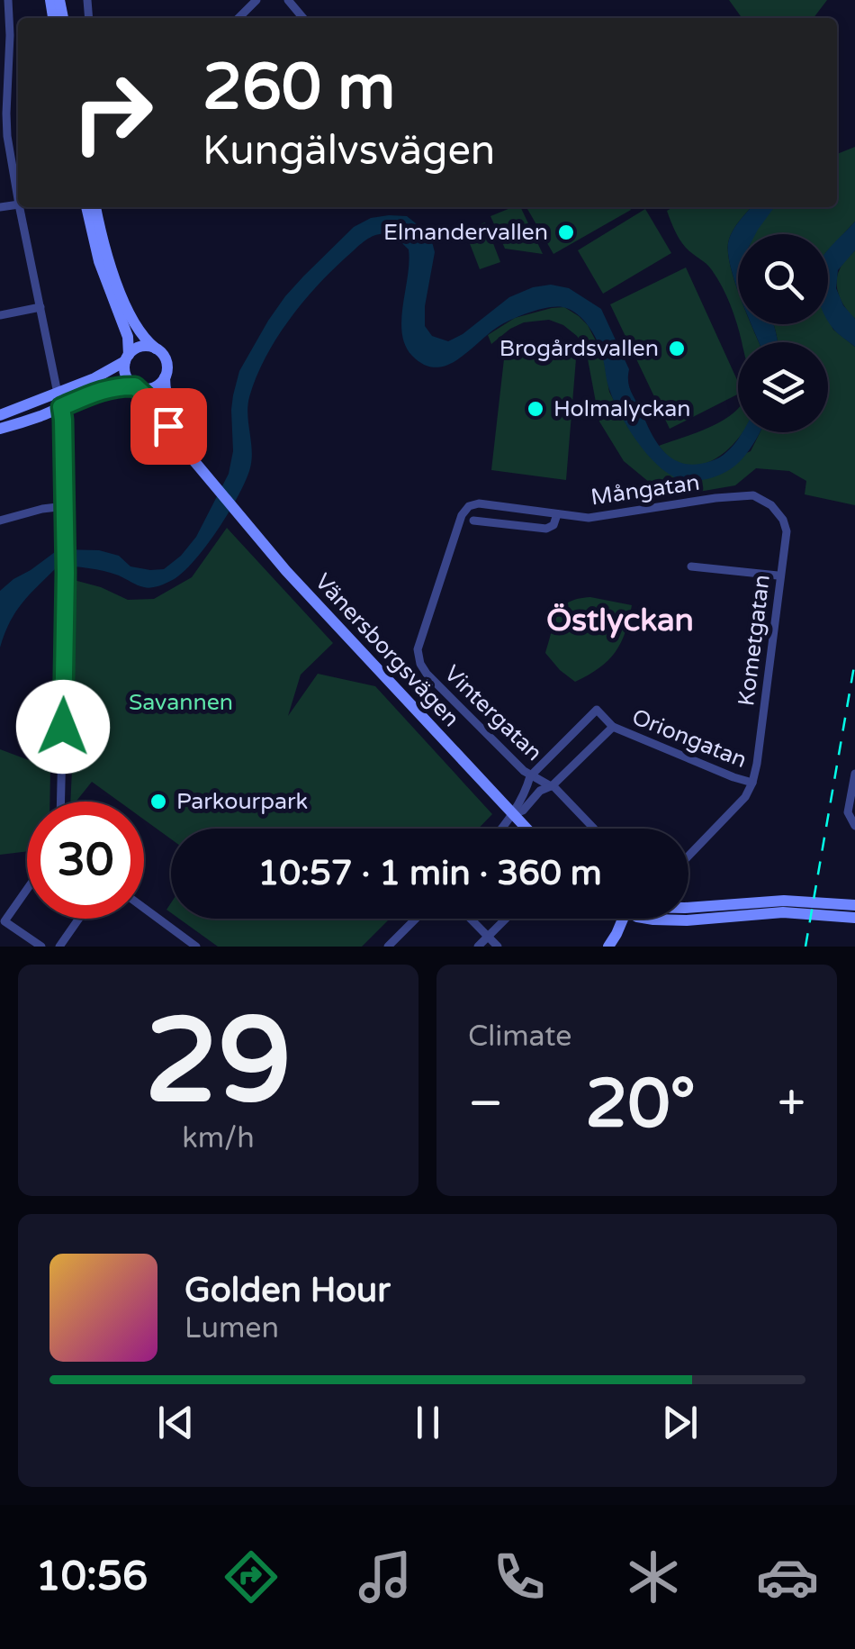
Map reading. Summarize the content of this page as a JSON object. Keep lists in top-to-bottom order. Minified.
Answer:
{"streets":{"main road":["Vänersborgsvägen"],"street":["Mångatan","Kometgatan","Vintergatan","Oriongatan"]},"crossings":[["Mångatan","Kometgatan"],["Mångatan","Vintergatan"],["Kometgatan","Oriongatan"],["Vänersborgsvägen","Oriongatan"],["Vintergatan","Oriongatan"]],"districts":["Östlyckan"],"parks":["Savannen"],"places":["Elmandervallen","Brogårdsvallen","Holmalyckan","Parkourpark"],"page":{"turn":["260 m","Kungälvsvägen"],"limit":"30","trip":"10:57 · 1 min · 360 m","tile":[["29","km/h"],"Climate"],"heat":["−","20°","+"],"song":["Golden Hour","Lumen"],"tabs":"10:56"}}
